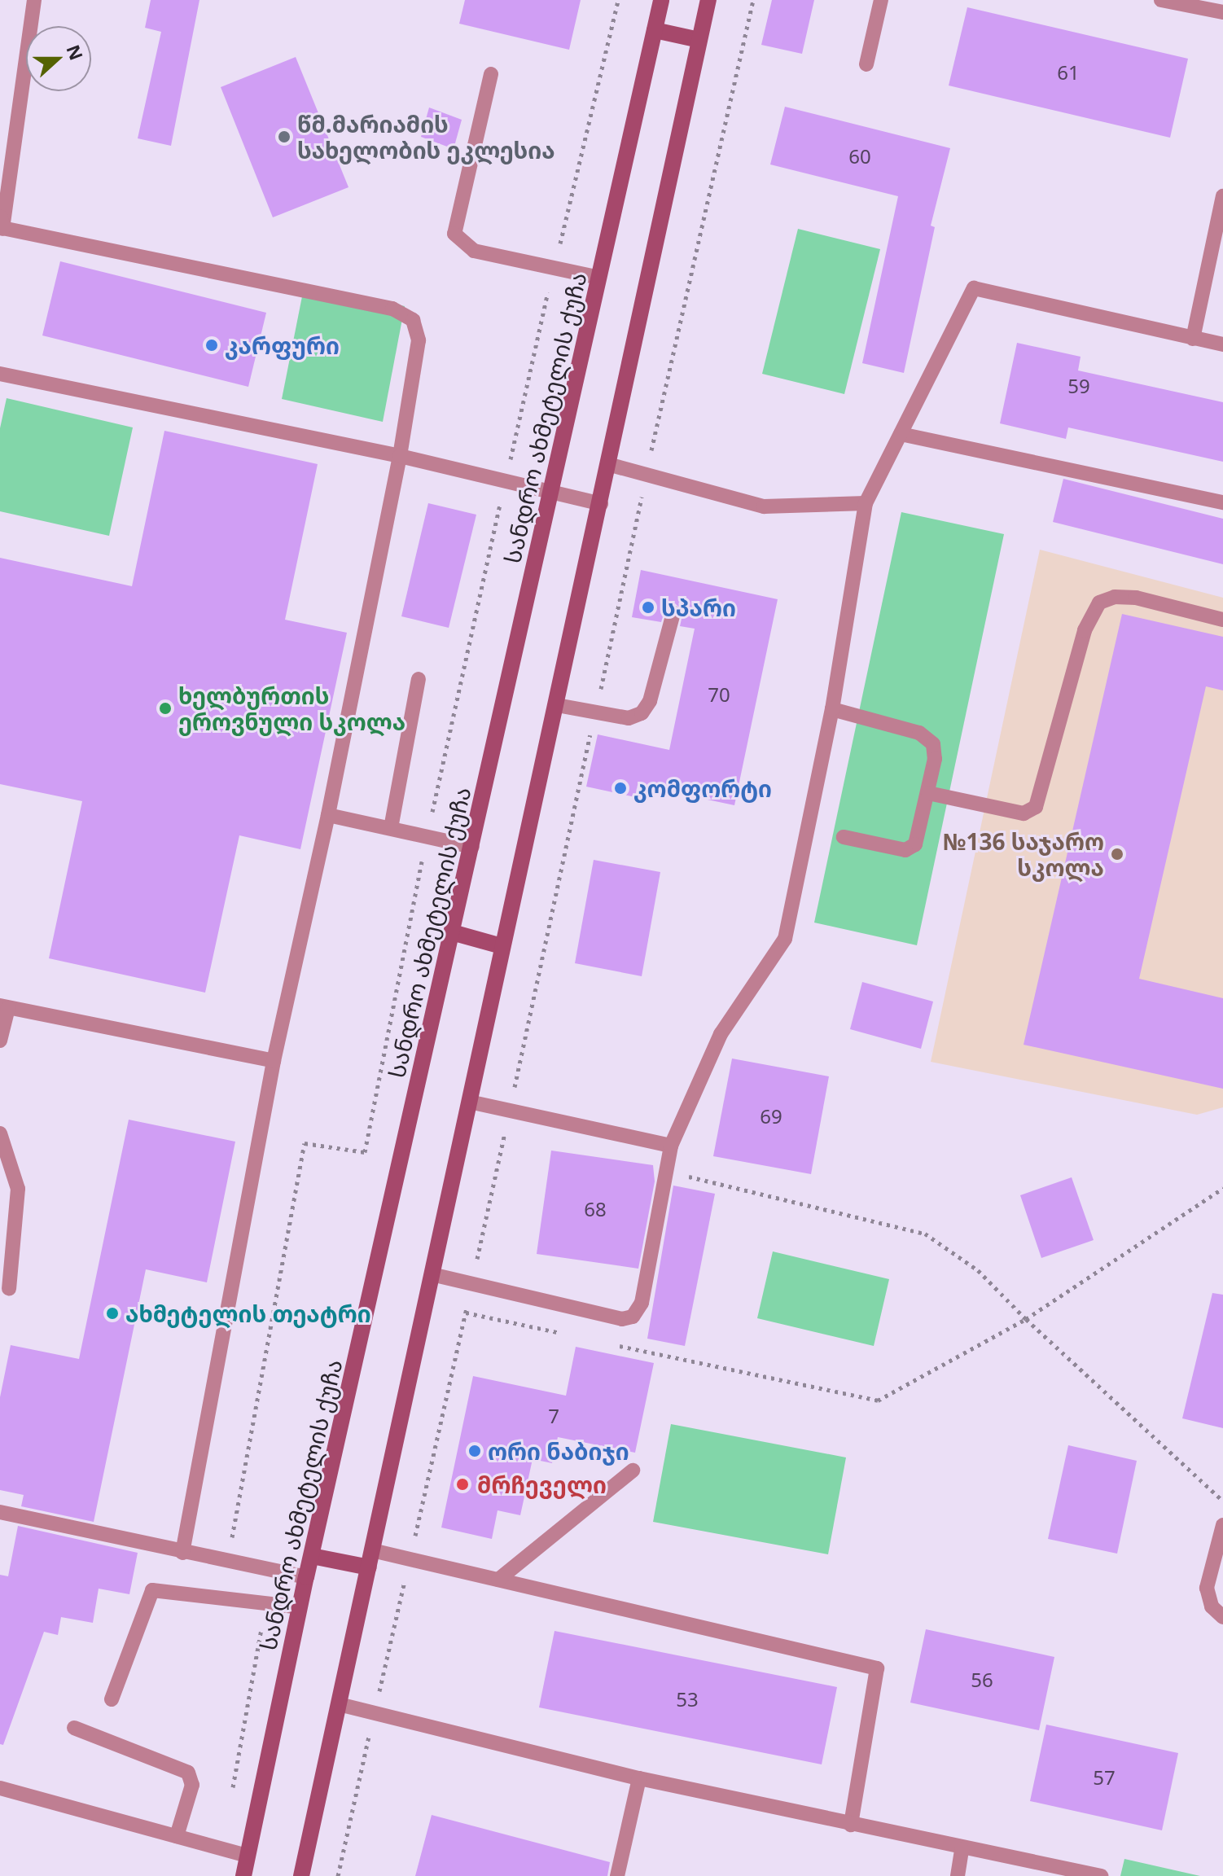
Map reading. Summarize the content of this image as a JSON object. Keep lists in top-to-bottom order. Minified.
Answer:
{"streets":{"main road":["სანდრო ახმეტელის ქუჩა"]},"places":["წმ.მარიამის სახელობის ეკლესია","კარფური","სპარი","ხელბურთის ეროვნული სკოლა","კომფორტი","№136 საჯარო სკოლა","ახმეტელის თეატრი","ორი ნაბიჯი","მრჩეველი"],"house_numbers":["61","60","59","70","69","68","7","56","53","57"],"north":"right"}
